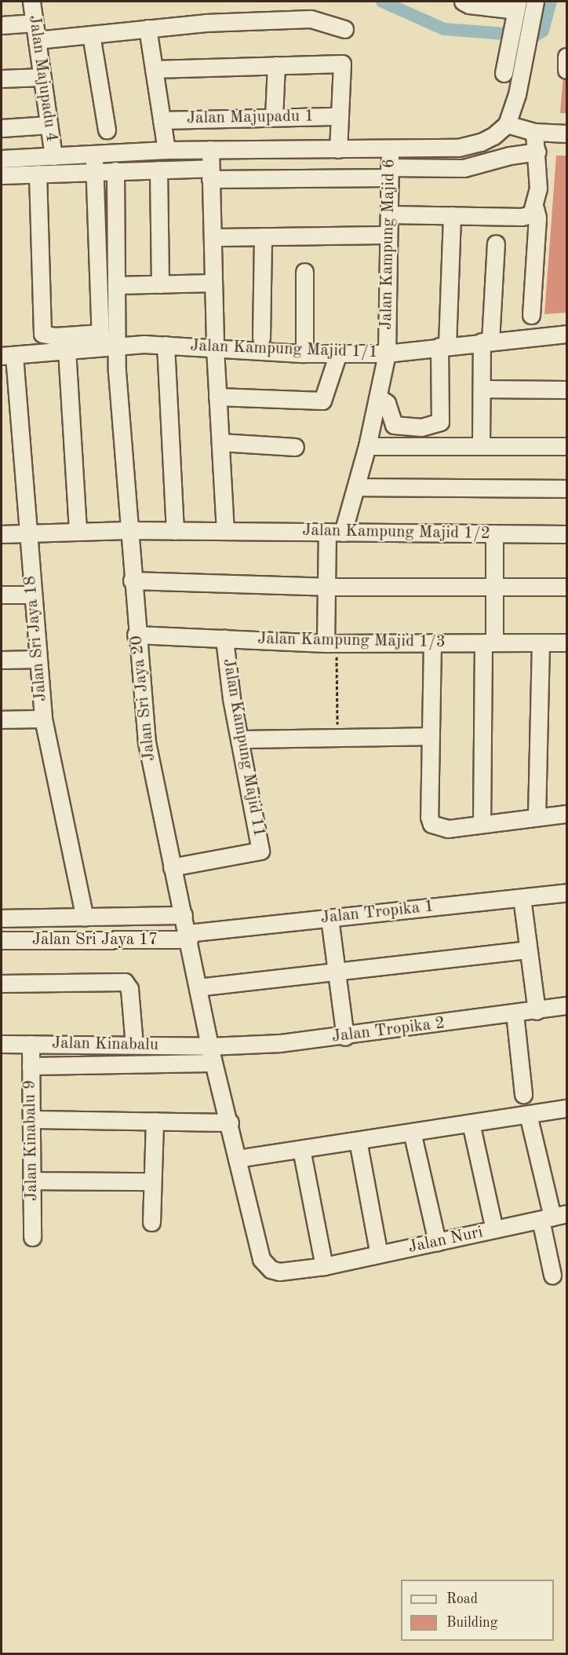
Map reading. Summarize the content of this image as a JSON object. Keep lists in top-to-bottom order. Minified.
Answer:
{"streets":{"street":["Jalan Majupadu 4","Jalan Majupadu 1","Jalan Kampung Majid 6","Jalan Kampung Majid 1/1","Jalan Kampung Majid 1/2","Jalan Sri Jaya 18","Jalan Kampung Majid 1/3","Jalan Sri Jaya 20","Jalan Kampung Majid 11","Jalan Tropika 1","Jalan Sri Jaya 17","Jalan Tropika 2","Jalan Kinabalu","Jalan Kinabalu 9","Jalan Nuri"]},"crossings":[["Jalan Kampung Majid 6","Jalan Kampung Majid 1/1"],["Jalan Kampung Majid 6","Jalan Kampung Majid 1/2"],["Jalan Kampung Majid 6","Jalan Kampung Majid 1/3"],["Jalan Kampung Majid 1/1","Jalan Sri Jaya 18"],["Jalan Kampung Majid 1/1","Jalan Sri Jaya 20"],["Jalan Kampung Majid 1/2","Jalan Sri Jaya 18"],["Jalan Kampung Majid 1/2","Jalan Sri Jaya 20"],["Jalan Sri Jaya 18","Jalan Sri Jaya 17"],["Jalan Kampung Majid 1/3","Jalan Sri Jaya 20"],["Jalan Kampung Majid 1/3","Jalan Kampung Majid 11"],["Jalan Sri Jaya 20","Jalan Kampung Majid 11"],["Jalan Sri Jaya 20","Jalan Tropika 1"],["Jalan Sri Jaya 20","Jalan Sri Jaya 17"],["Jalan Sri Jaya 20","Jalan Tropika 2"],["Jalan Sri Jaya 20","Jalan Kinabalu"],["Jalan Sri Jaya 20","Jalan Nuri"],["Jalan Tropika 1","Jalan Sri Jaya 17"],["Jalan Tropika 2","Jalan Kinabalu"],["Jalan Kinabalu","Jalan Kinabalu 9"]],"legend":["Road","Building"]}
